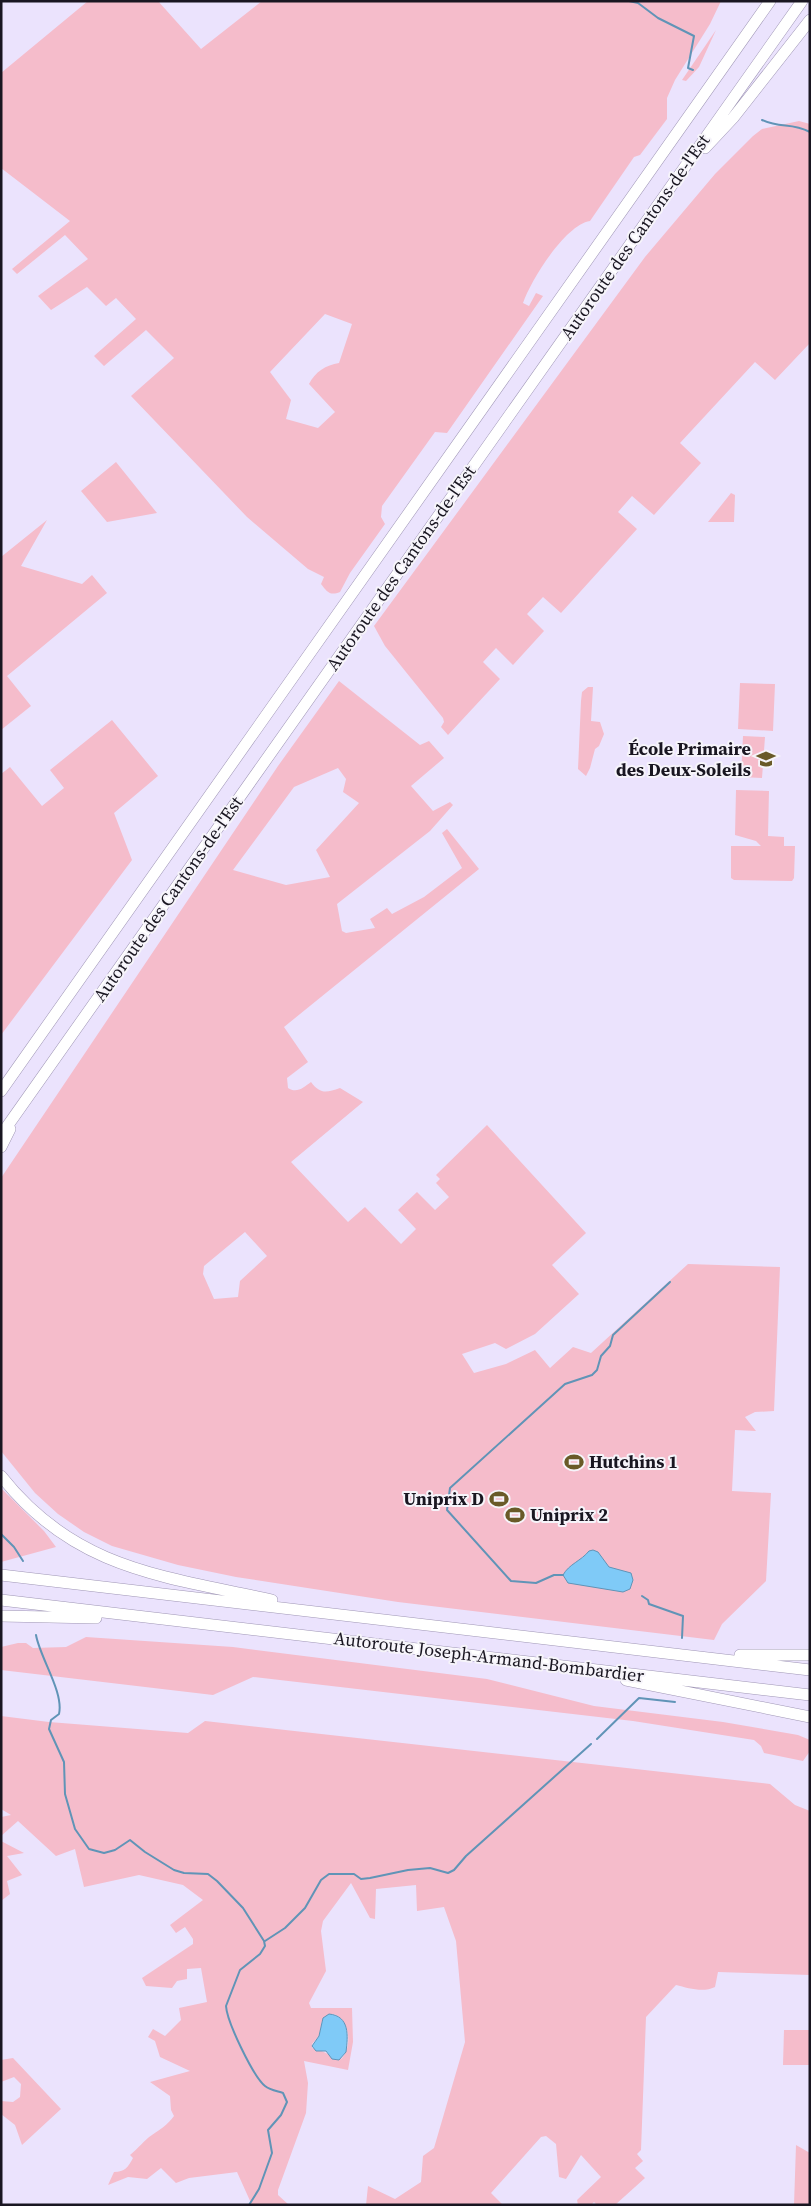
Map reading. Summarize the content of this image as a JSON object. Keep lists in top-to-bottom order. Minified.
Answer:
{"streets":{"highway":["Autoroute des Cantons-de-l'Est","Autoroute Joseph-Armand-Bombardier"]},"places":{"school or university":["École Primaire des Deux-Soleils"],"sports":["Hutchins 1","Uniprix D","Uniprix 2"]}}
